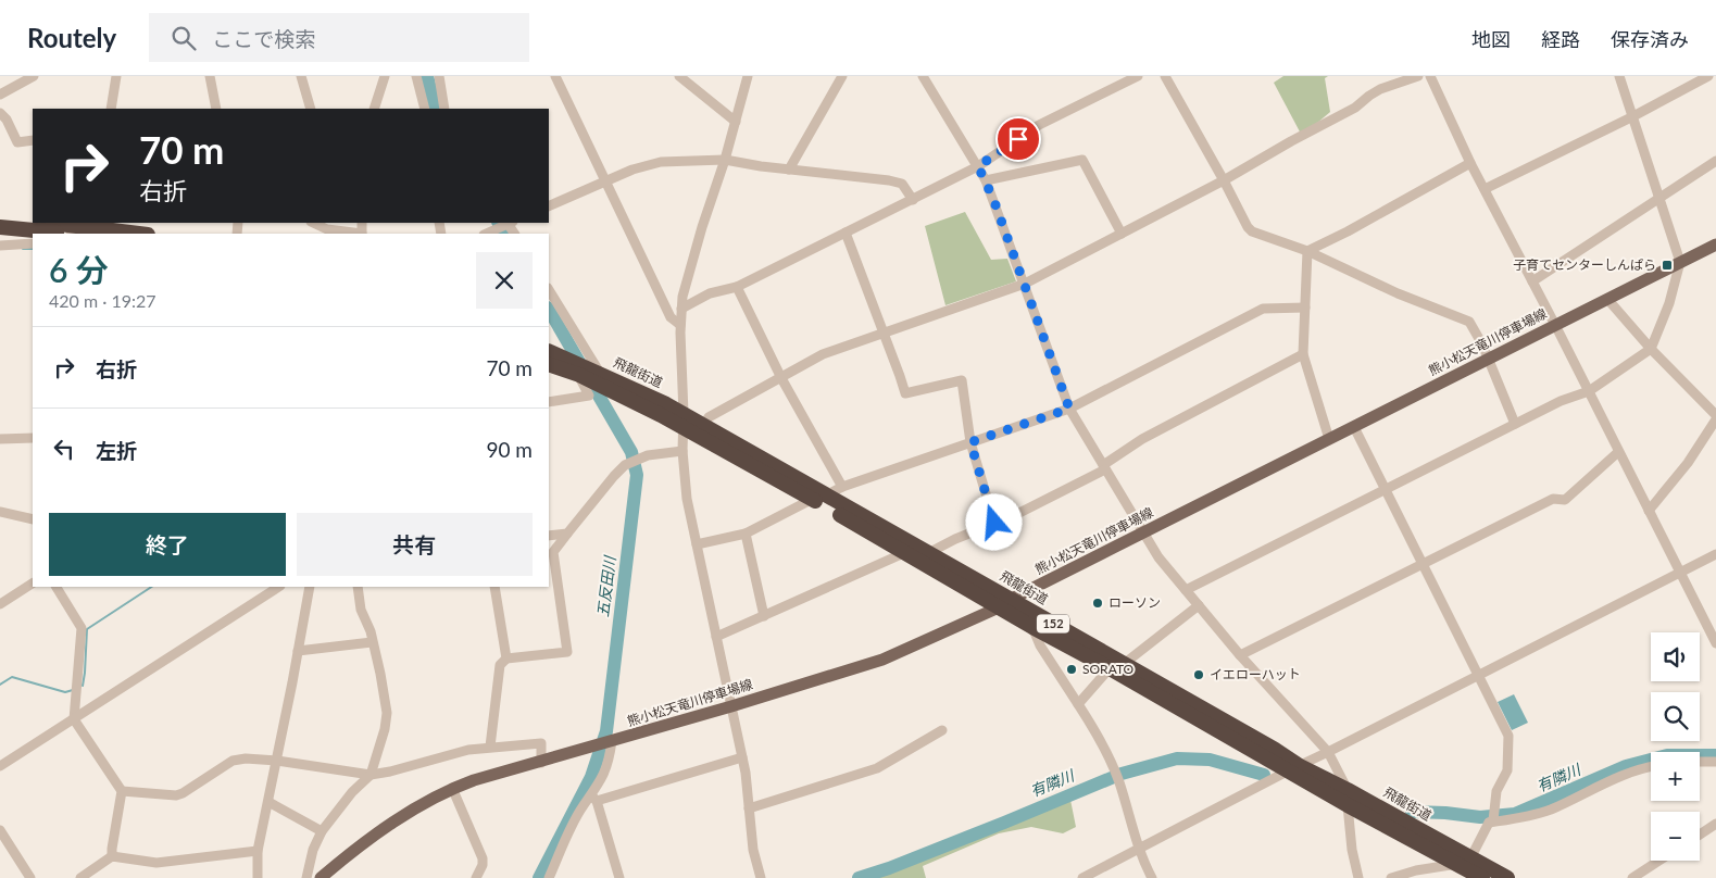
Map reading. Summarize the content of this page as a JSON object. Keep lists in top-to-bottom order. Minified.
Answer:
{"streets":{"highway":["飛龍街道","152"],"main road":["熊小松天竜川停車場線"]},"crossings":[["熊小松天竜川停車場線","飛龍街道"]],"water":["五反田川","有隣川"],"places":{"transit":["子育てセンターしんぱら"],"other":["ローソン","SORATO","イエローハット"]},"page":{"header":"Routely","search":"ここで検索","nav":["地図","経路","保存済み"],"turn":["70 m","右折"],"heading":["6 分","420 m · 19:27"],"list":[{"name":"右折","value":"70 m"},{"name":"左折","value":"90 m"}],"buttons":["終了","共有"],"map_buttons":["+","−"]}}
